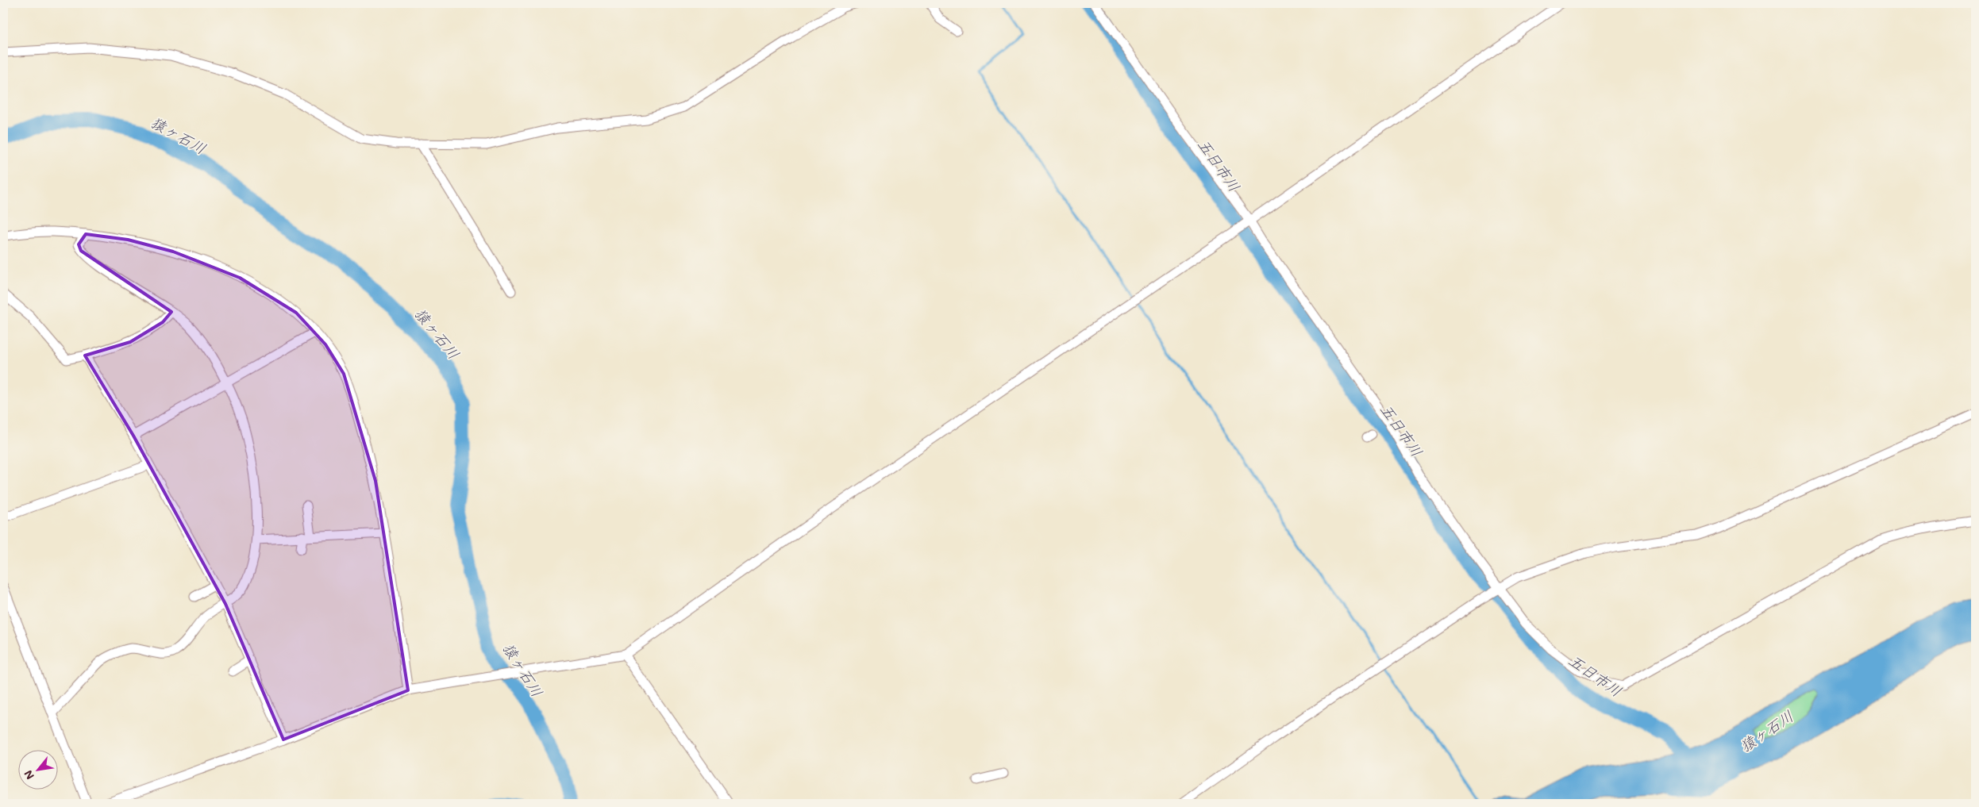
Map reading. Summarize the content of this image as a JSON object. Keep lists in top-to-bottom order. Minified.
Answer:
{"water":["猿ヶ石川","五日市川"],"north":"bottom left"}
